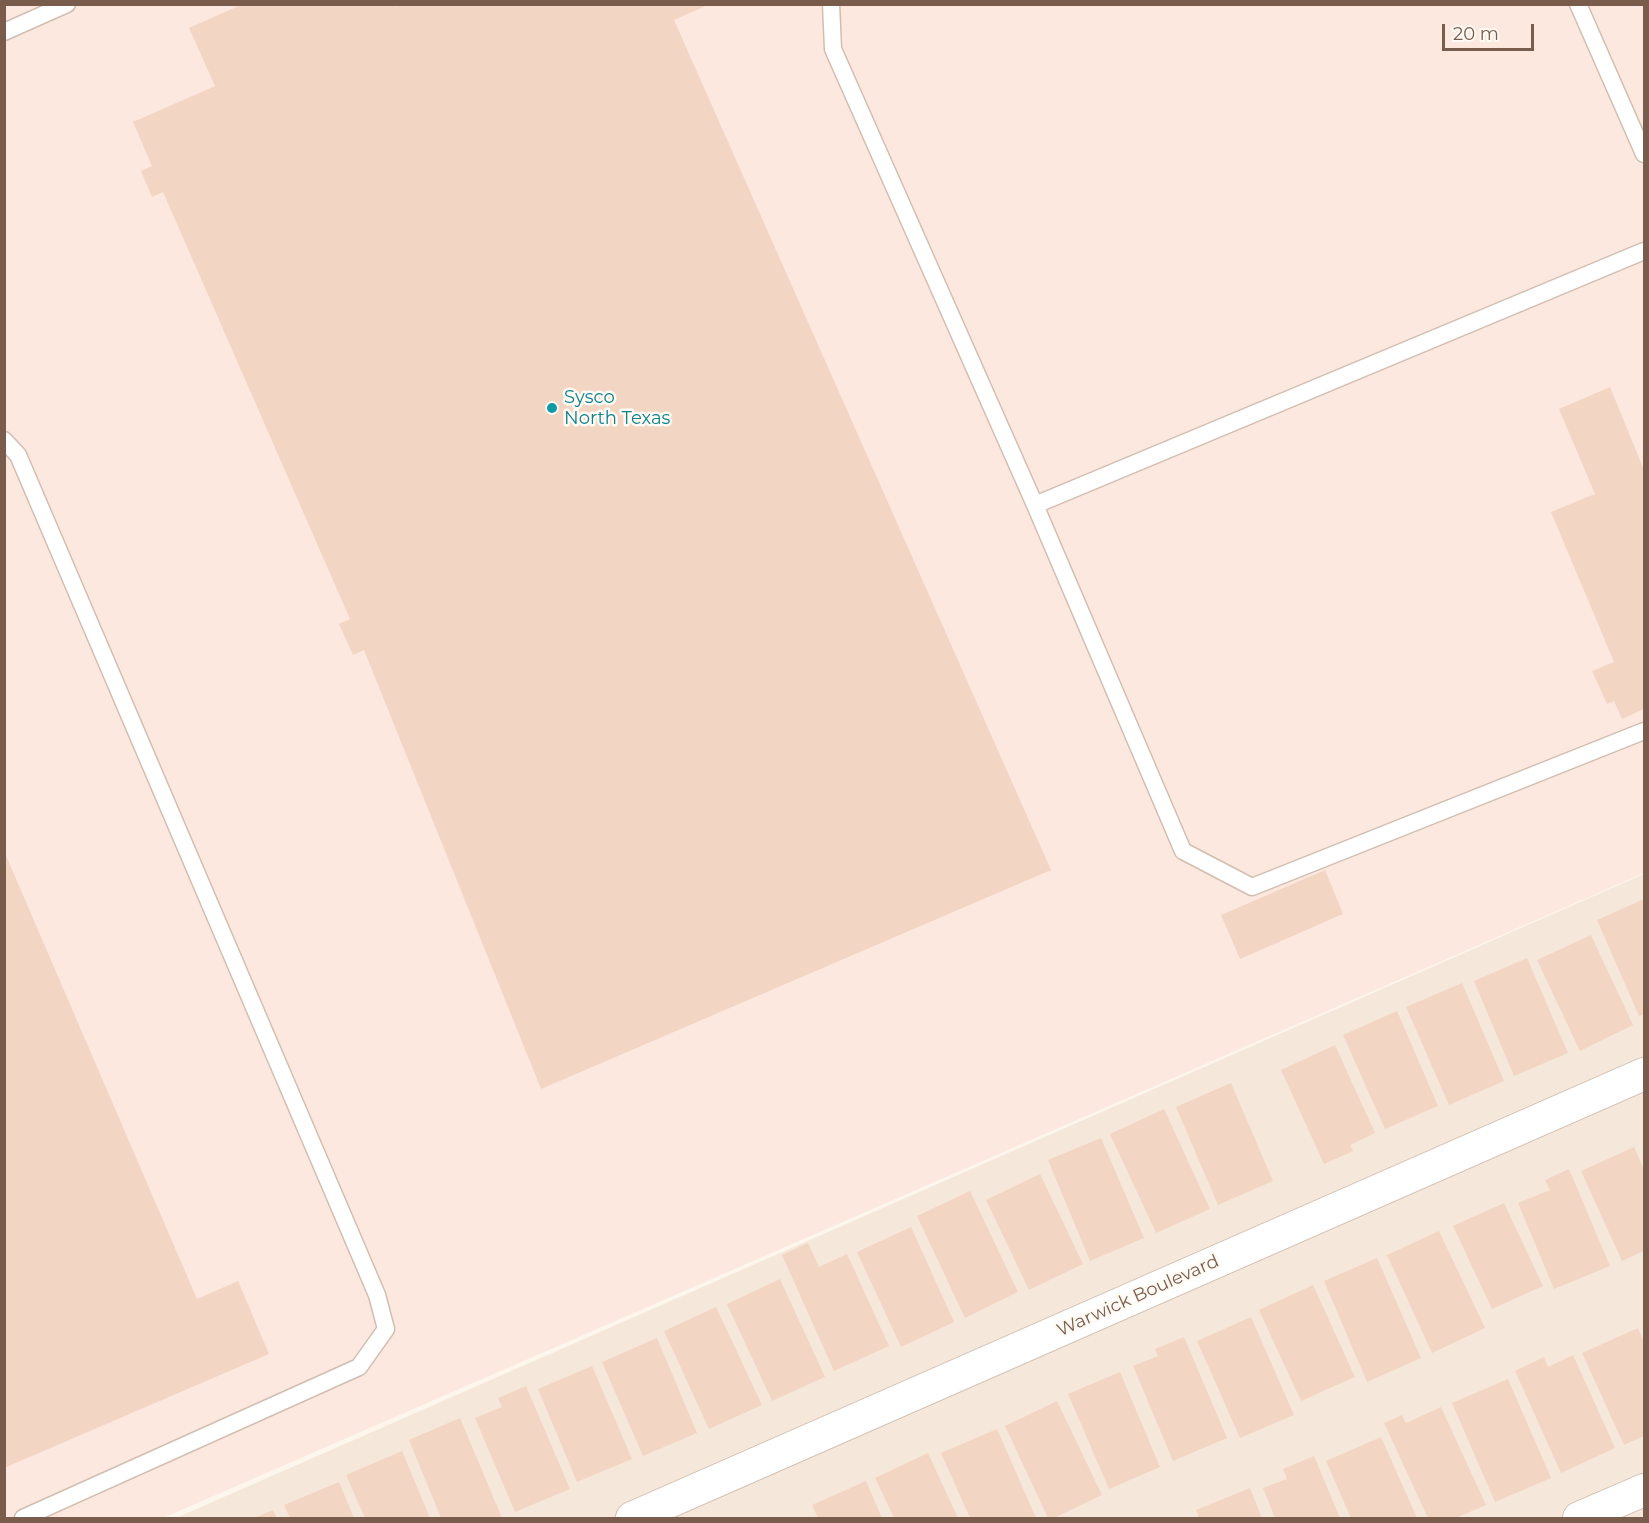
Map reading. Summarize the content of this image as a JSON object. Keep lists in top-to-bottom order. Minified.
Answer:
{"streets":{"street":["Warwick Boulevard"]},"places":["Sysco North Texas"],"scale_bar":"20 m"}
